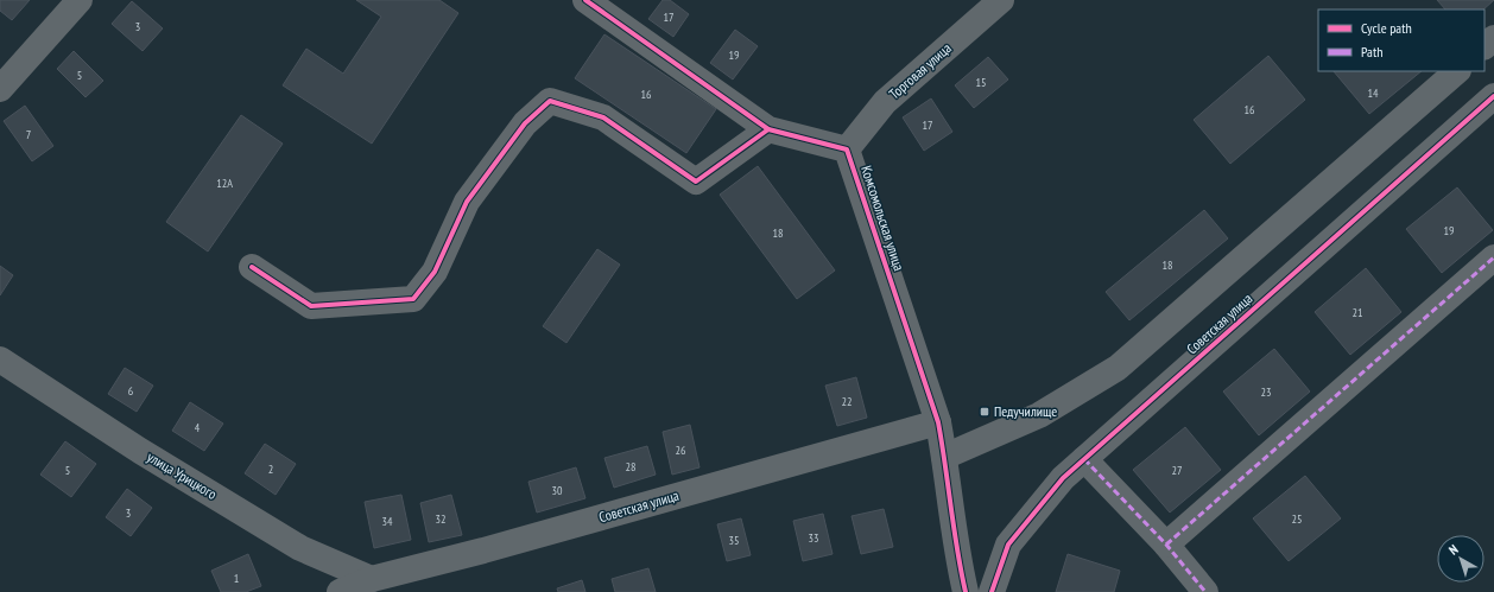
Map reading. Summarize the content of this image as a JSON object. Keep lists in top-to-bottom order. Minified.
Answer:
{"streets":{"street":["Торговая улица","Комсомольская улица","Советская улица","улица Урицкого"]},"crossings":[["Торговая улица","Комсомольская улица"],["Комсомольская улица","Советская улица"],["Советская улица","улица Урицкого"]],"places":{"transit":["Педучилище"]},"house_numbers":["17","3","19","5","15","14","16","16","17","7","12А","19","18","18","21","6","23","22","4","26","28","2","5","27","30","3","32","25","34","33","35","1"],"legend":["Cycle path","Path"],"north":"top left"}
